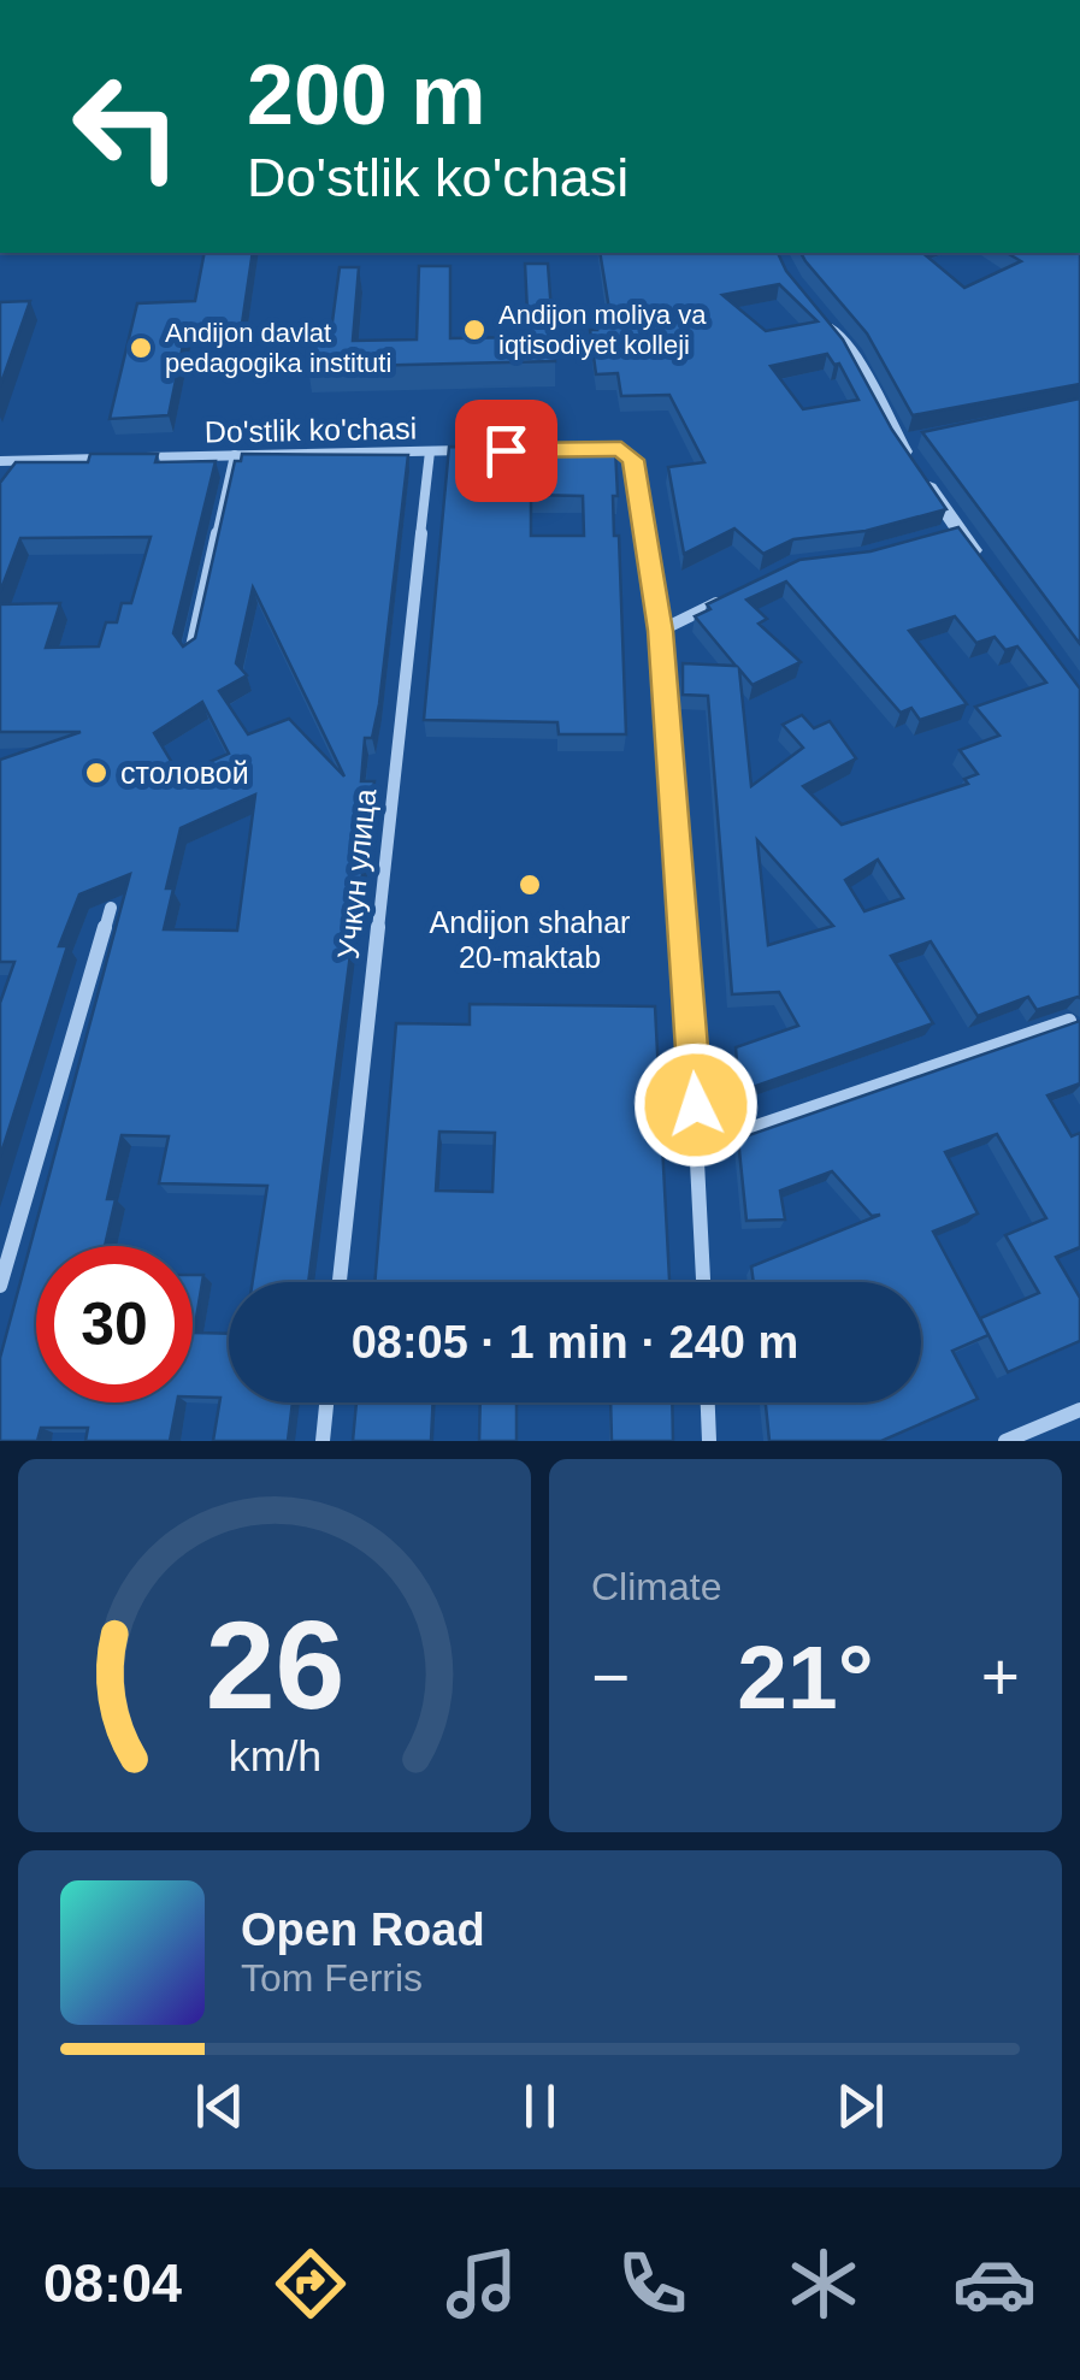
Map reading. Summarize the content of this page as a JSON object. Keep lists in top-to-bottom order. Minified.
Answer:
{"streets":{"street":["Do'stlik ko'chasi","Учкун улица"]},"crossings":[["Do'stlik ko'chasi","Учкун улица"]],"places":["Andijon moliya va iqtisodiyet kolleji","Andijon davlat pedagogika instituti","столовой","Andijon shahar 20-maktab"],"page":{"turn":["200 m","Do'stlik ko'chasi"],"limit":"30","trip":"08:05 · 1 min · 240 m","tile":"Climate","heat":["−","21°","+"],"song":["Open Road","Tom Ferris"],"tabs":"08:04","gauge":["26","km/h"]}}
